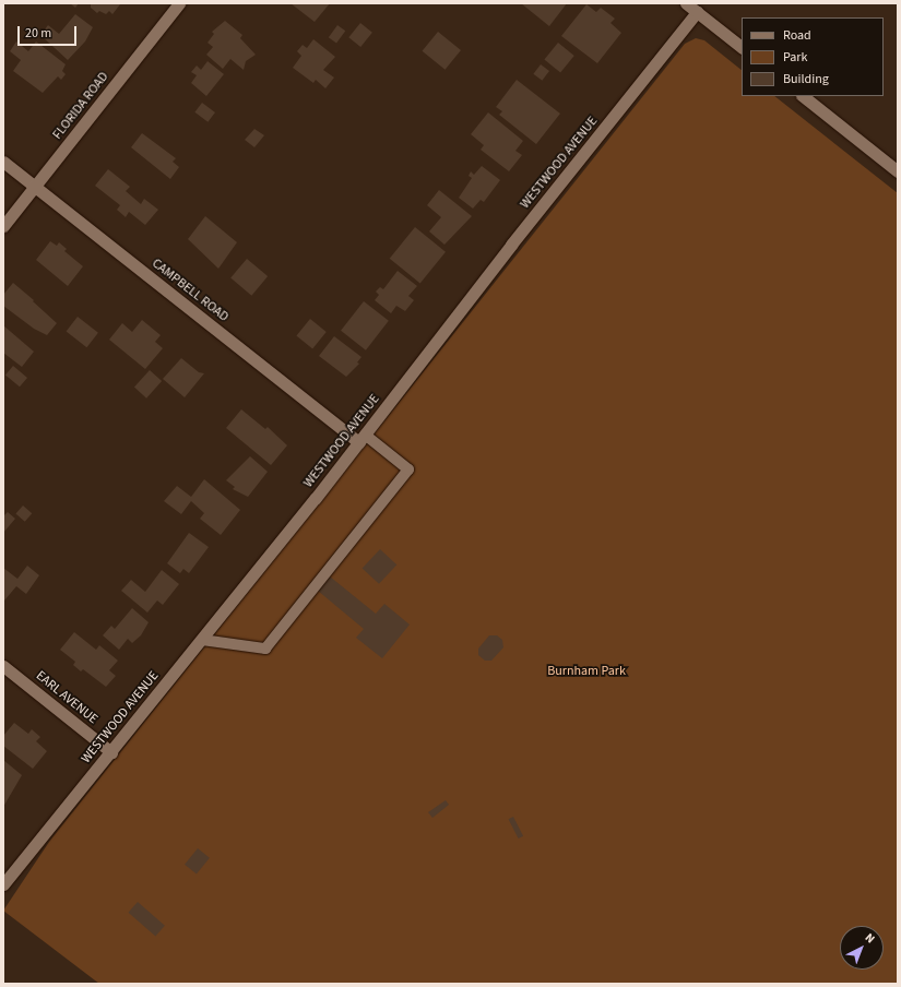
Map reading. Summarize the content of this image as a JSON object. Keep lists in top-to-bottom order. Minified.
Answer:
{"streets":{"street":["FLORIDA ROAD","WESTWOOD AVENUE","CAMPBELL ROAD","EARL AVENUE"]},"crossings":[["FLORIDA ROAD","CAMPBELL ROAD"],["WESTWOOD AVENUE","CAMPBELL ROAD"],["WESTWOOD AVENUE","EARL AVENUE"]],"parks":["Burnham Park"],"legend":["Road","Park","Building"],"scale_bar":"20 m","north":"top right"}
